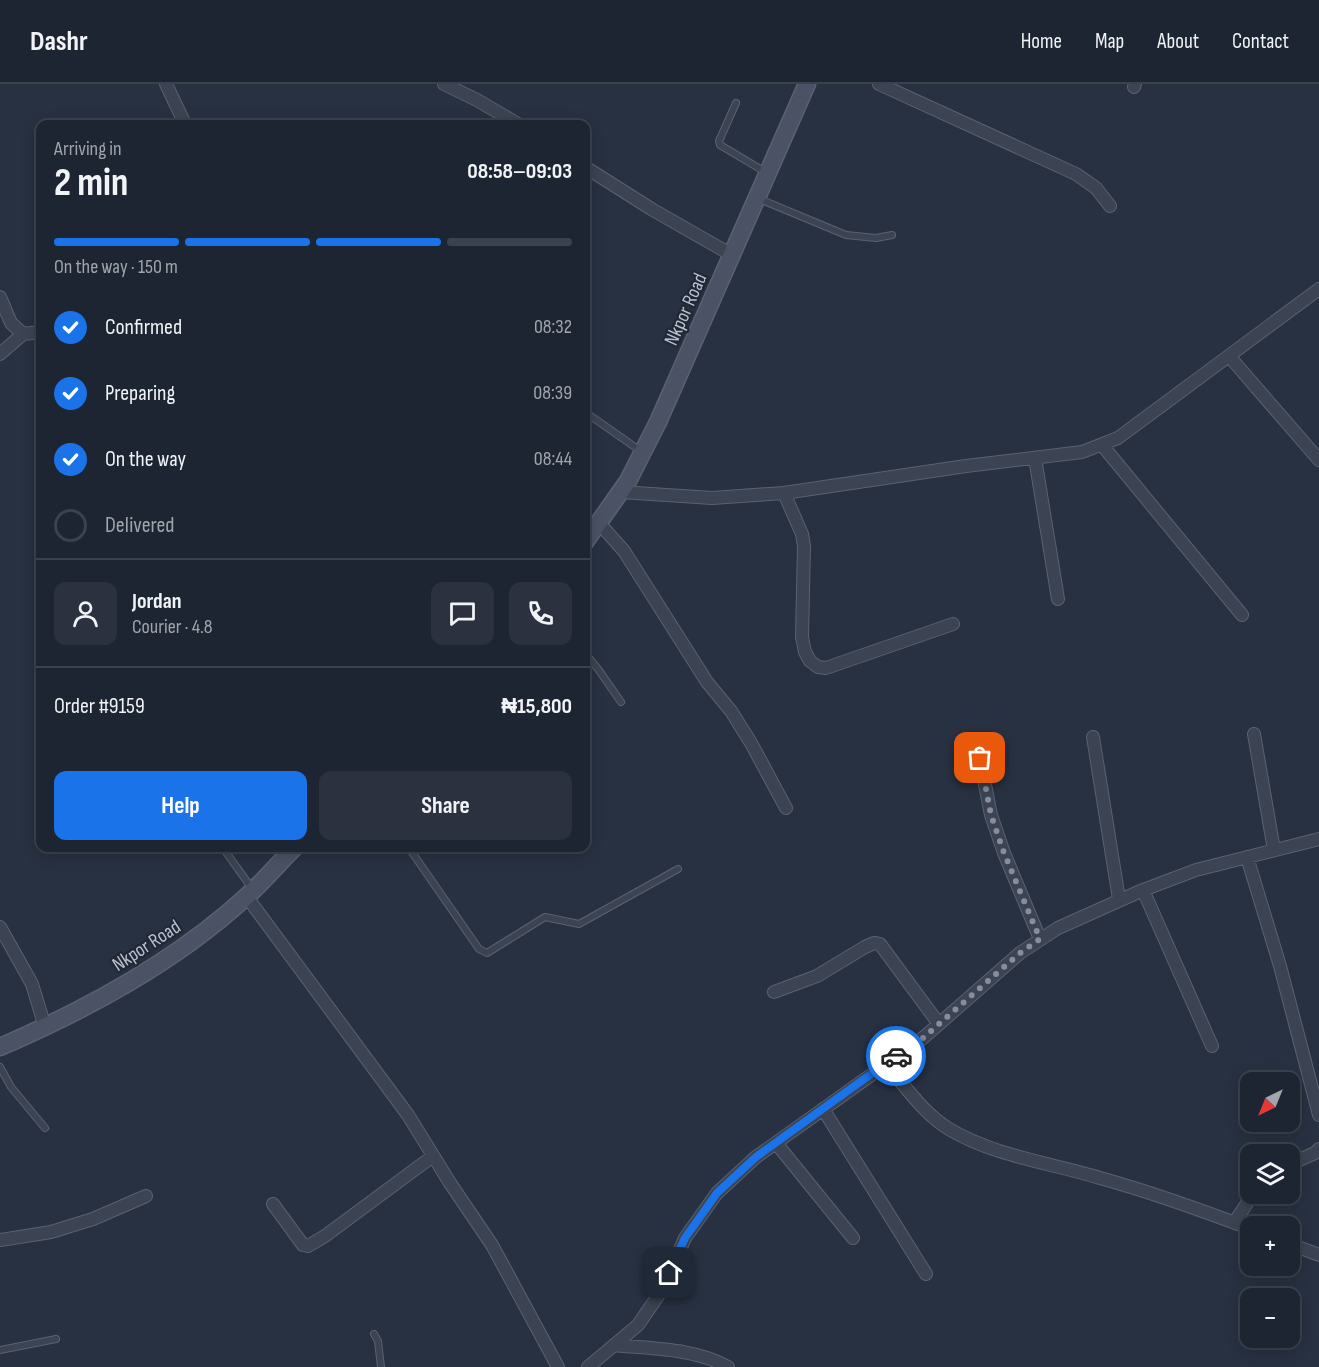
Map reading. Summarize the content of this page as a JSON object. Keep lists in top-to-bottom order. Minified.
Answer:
{"streets":{"street":["Nkpor Road"]},"north":"bottom left","page":{"header":"Dashr","nav":["Home","Map","About","Contact"],"heading":["2 min","Arriving in","08:58–09:03"],"panel":["Jordan","Courier · 4.8","Order #9159","₦15,800"],"bar":"On the way · 150 m","list":[["Confirmed","08:32"],["Preparing","08:39"],["On the way","08:44"],"Delivered"],"buttons":["Help","Share"],"map_buttons":["+","−"]}}
